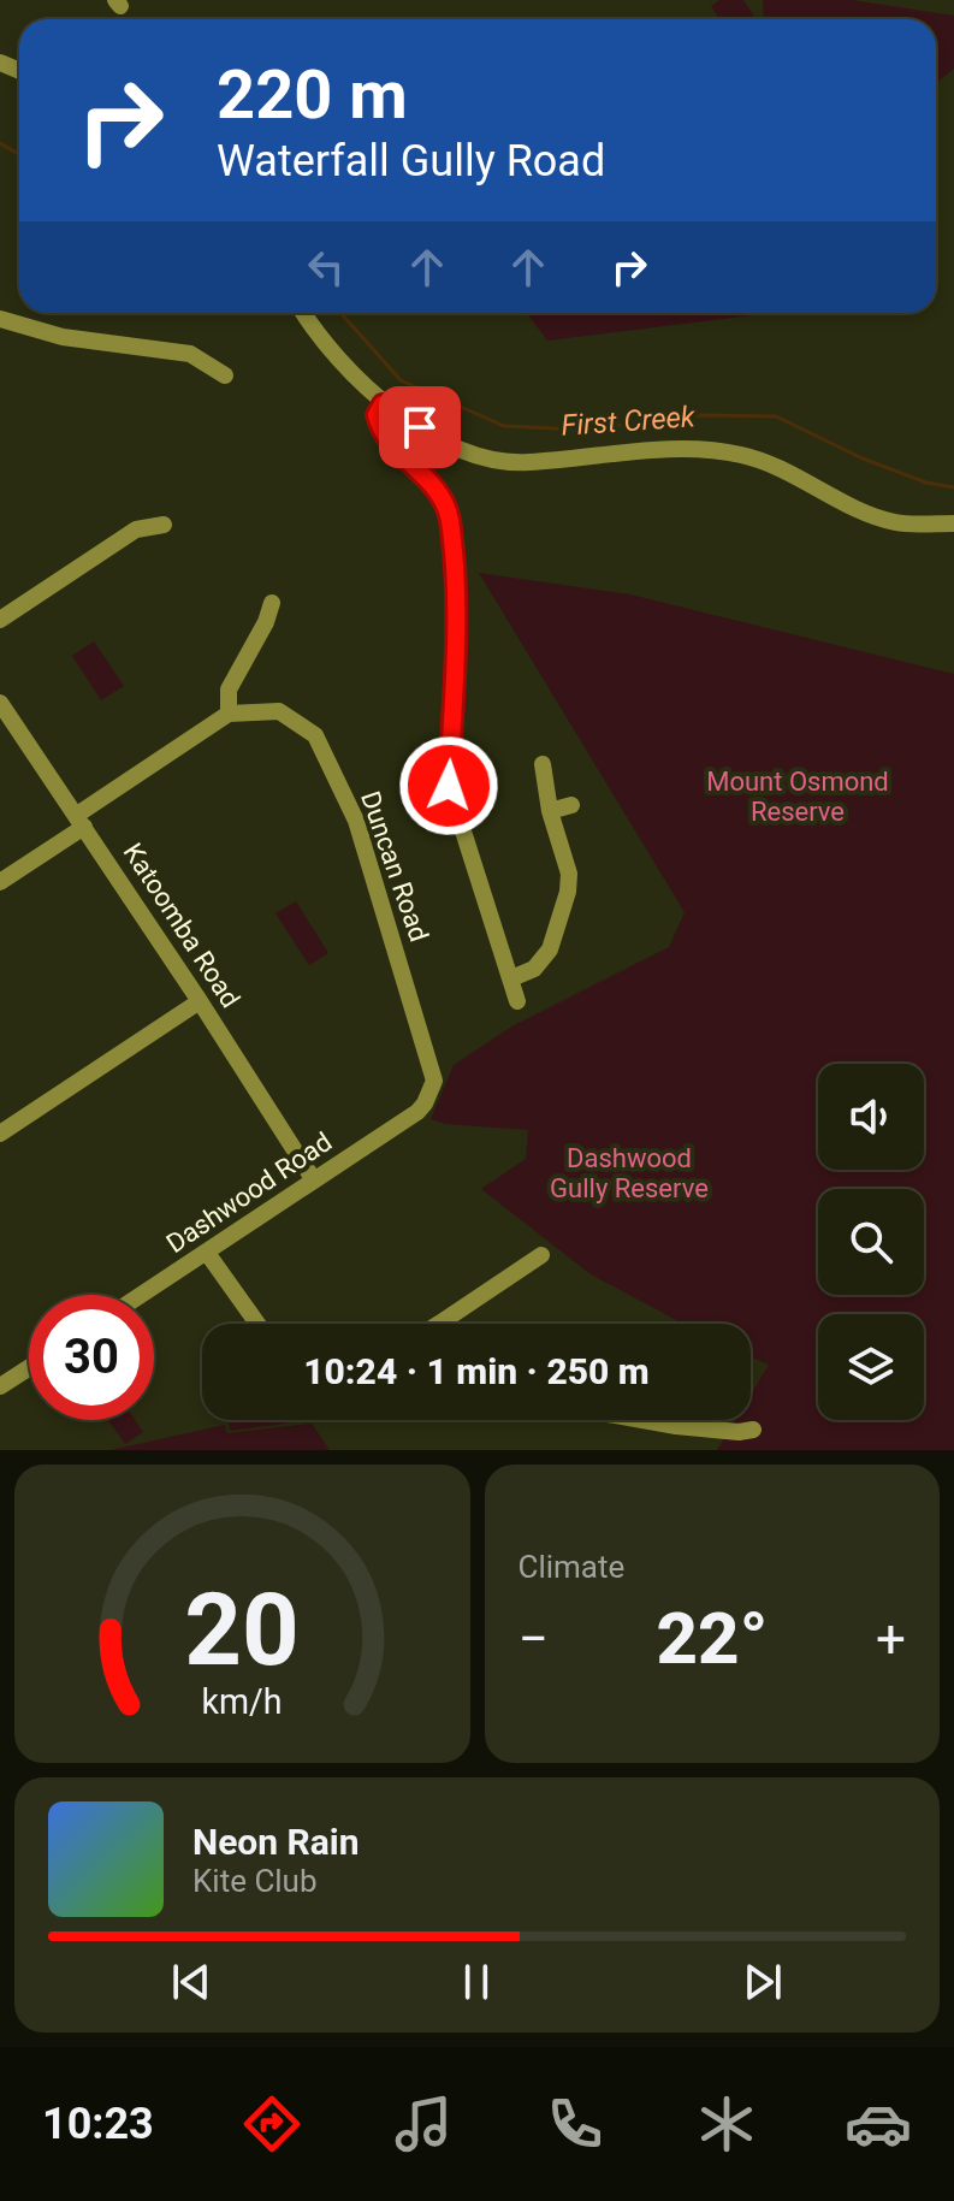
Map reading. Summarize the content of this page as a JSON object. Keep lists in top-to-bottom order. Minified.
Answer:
{"streets":{"street":["Duncan Road","Katoomba Road","Dashwood Road"]},"crossings":[["Duncan Road","Dashwood Road"],["Katoomba Road","Dashwood Road"]],"water":["First Creek"],"parks":["Mount Osmond Reserve","Dashwood Gully Reserve"],"page":{"turn":["220 m","Waterfall Gully Road"],"limit":"30","trip":"10:24 · 1 min · 250 m","tile":"Climate","heat":["−","22°","+"],"song":["Neon Rain","Kite Club"],"tabs":"10:23","gauge":["20","km/h"]}}
